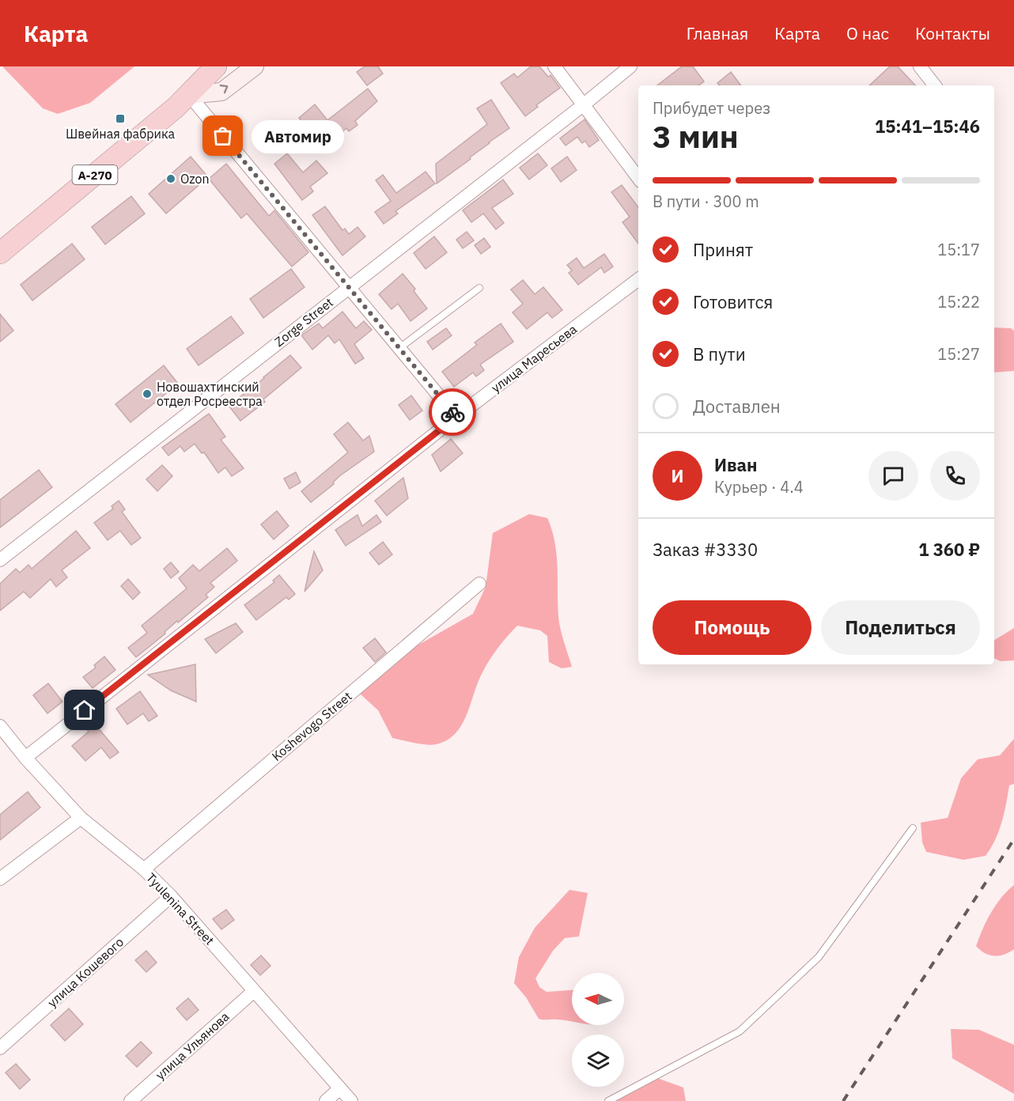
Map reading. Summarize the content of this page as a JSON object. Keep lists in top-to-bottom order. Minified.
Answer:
{"streets":{"highway":["А-270"],"street":["Zorge Street","улица Маресьева","Koshevogo Street","Tyulenina Street","улица Кошевого","улица Ульянова"]},"crossings":[["улица Маресьева","Tyulenina Street"],["Koshevogo Street","Tyulenina Street"],["Tyulenina Street","улица Кошевого"],["Tyulenina Street","улица Ульянова"]],"places":{"transit":["Швейная фабрика"],"other":["Автомир","Ozon","Новошахтинский отдел Росреестра"]},"north":"left","page":{"header":"Карта","nav":["Главная","Карта","О нас","Контакты"],"heading":["3 мин","Прибудет через","15:41–15:46"],"panel":["Иван","Курьер · 4.4","Заказ #3330","1 360 ₽"],"bubble":"Автомир","bar":"В пути · 300 m","list":[["Принят","15:17"],["Готовится","15:22"],["В пути","15:27"],"Доставлен"],"round":"И","buttons":["Помощь","Поделиться"]}}
